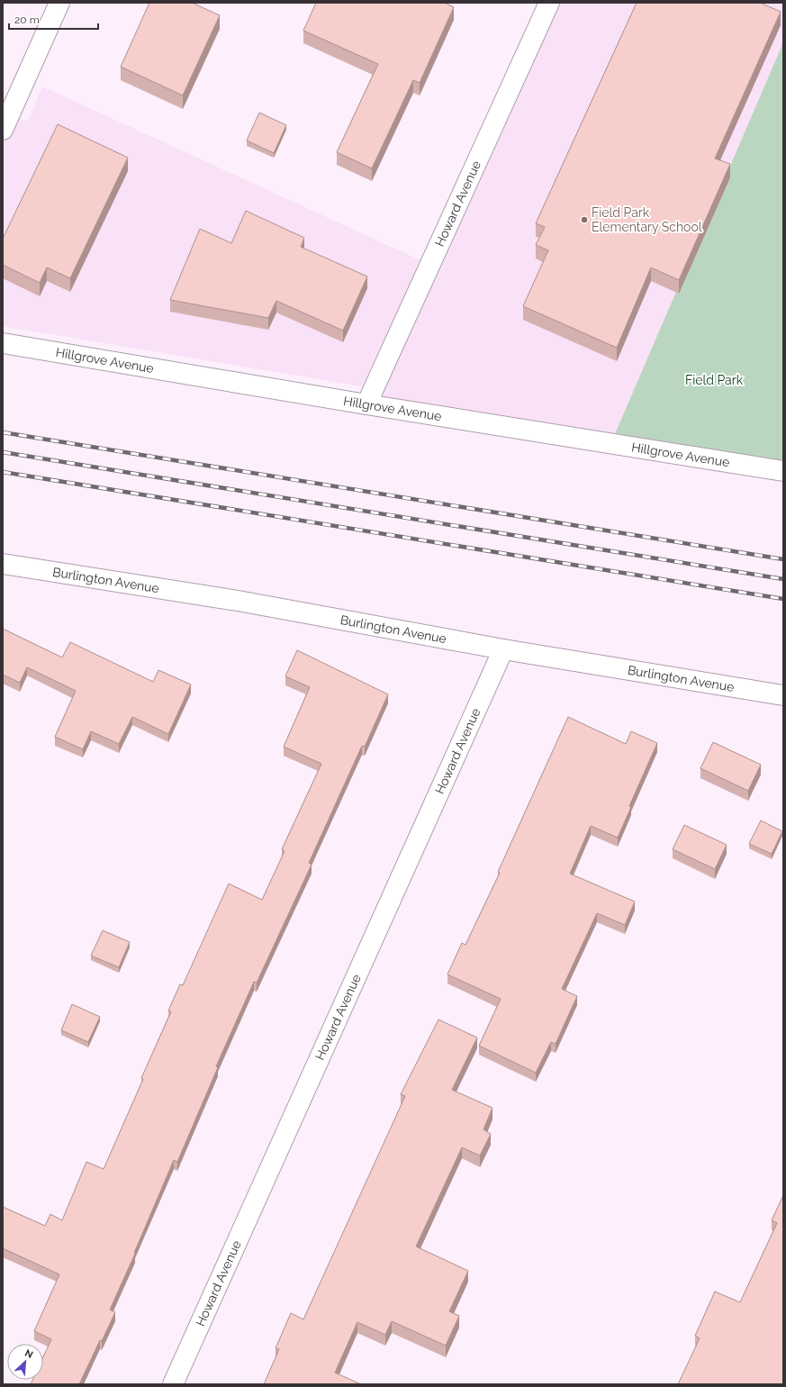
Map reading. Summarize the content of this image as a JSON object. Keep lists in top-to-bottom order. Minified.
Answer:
{"streets":{"street":["Howard Avenue","Hillgrove Avenue","Burlington Avenue"]},"crossings":[["Howard Avenue","Hillgrove Avenue"],["Howard Avenue","Burlington Avenue"]],"parks":["Field Park"],"places":["Field Park Elementary School"],"scale_bar":"20 m","north":"top right"}
